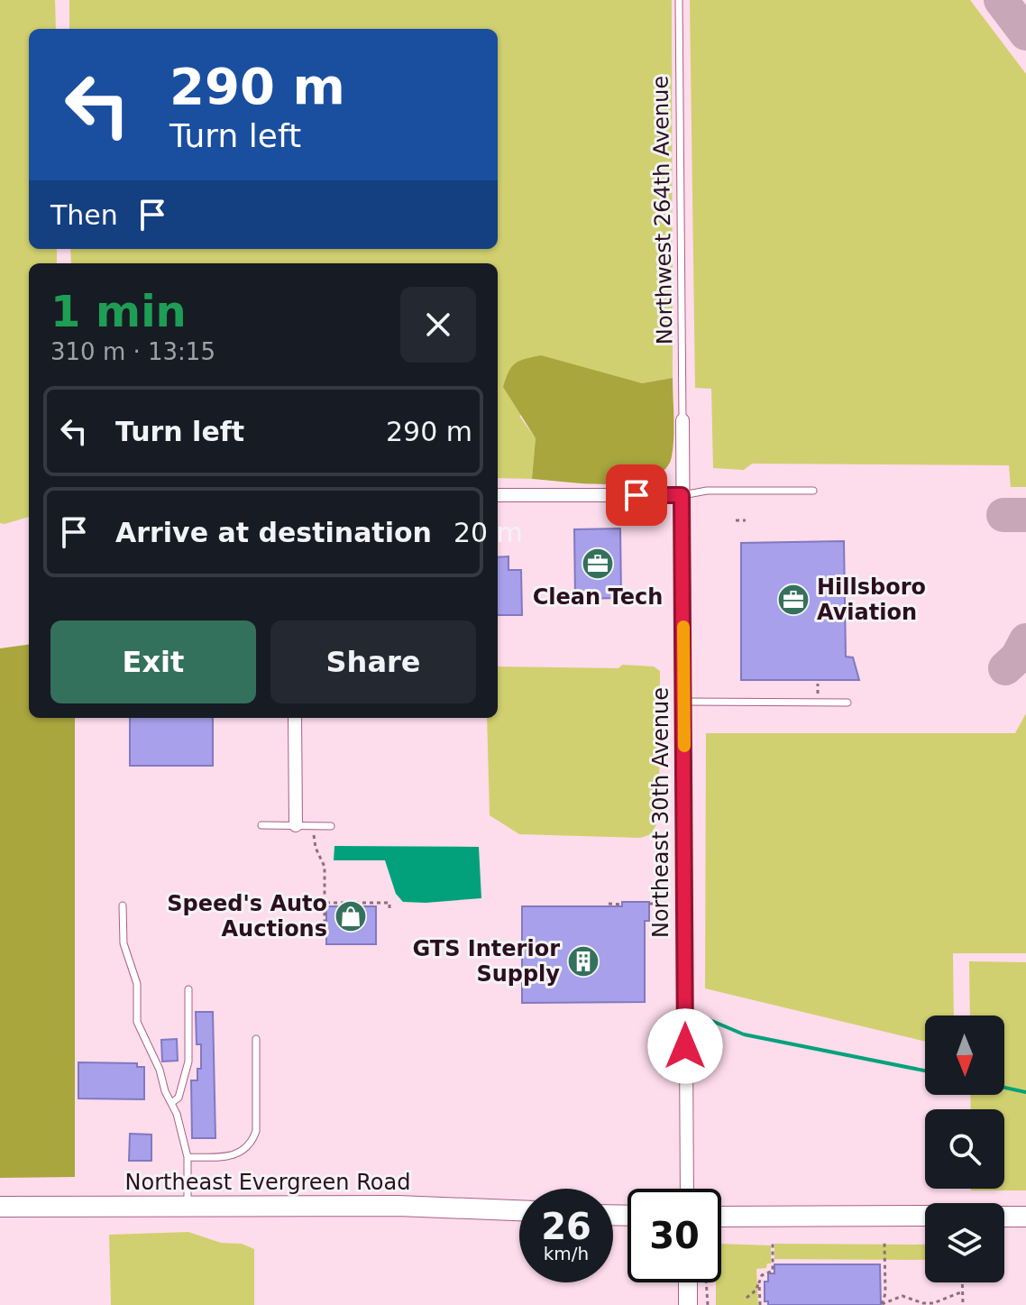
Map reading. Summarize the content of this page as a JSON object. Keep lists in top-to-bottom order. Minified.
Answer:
{"streets":{"main road":["Northeast Evergreen Road"],"street":["Northeast 30th Avenue"],"lane":["Northwest 264th Avenue"]},"crossings":[["Northwest 264th Avenue","Northeast 30th Avenue"]],"places":{"office":["Clean Tech","Hillsboro Aviation"],"shop":["Speed's Auto Auctions"],"building":["GTS Interior Supply"]},"north":"bottom","page":{"turn":["290 m","Turn left"],"then":"Then","heading":["1 min","310 m · 13:15"],"list":[{"name":"Turn left","value":"290 m"},{"name":"Arrive at destination","value":"20 m"}],"buttons":["Exit","Share"],"speed":"26 km/h","limit":"30"}}
